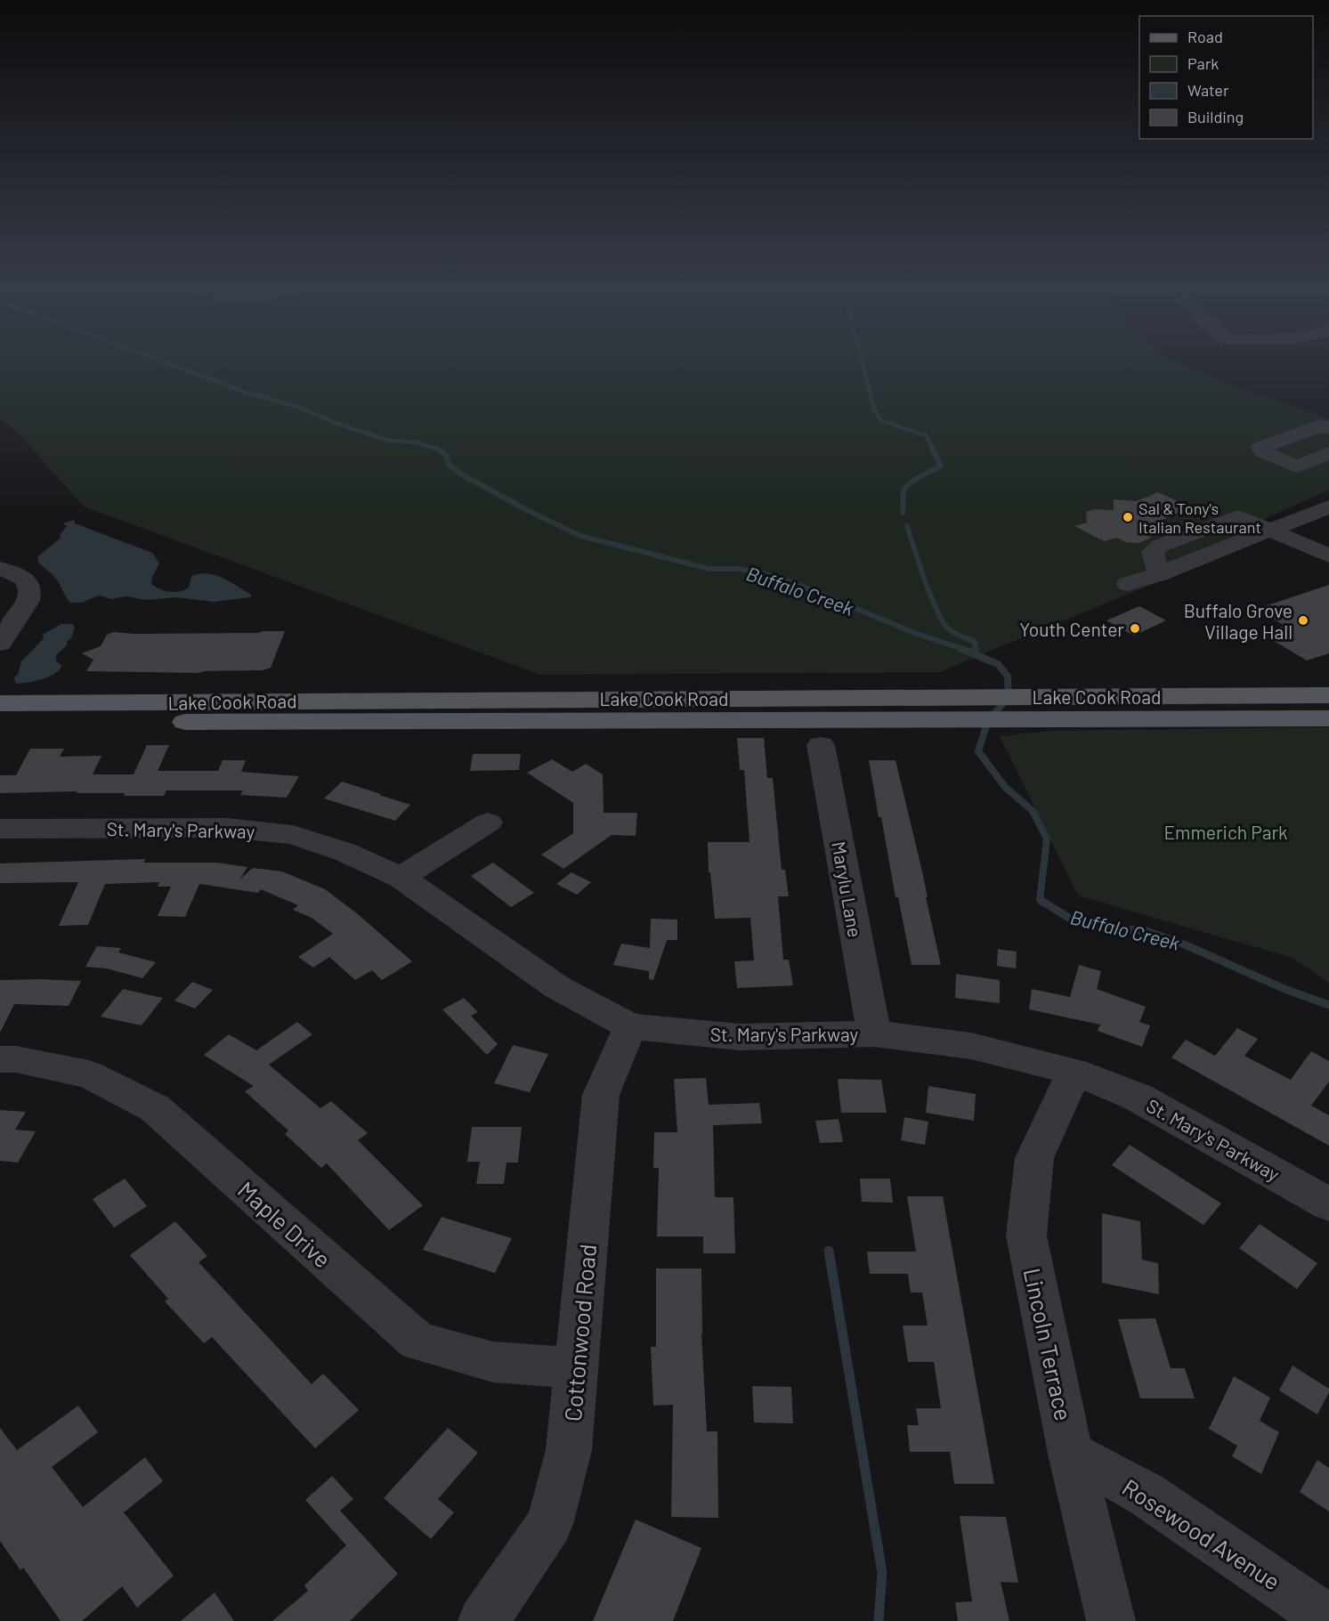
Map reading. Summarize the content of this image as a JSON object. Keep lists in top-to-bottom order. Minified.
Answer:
{"streets":{"main road":["Lake Cook Road"],"street":["St. Mary's Parkway","Marylu Lane","Maple Drive","Cottonwood Road","Lincoln Terrace","Rosewood Avenue"]},"crossings":[["St. Mary's Parkway","Marylu Lane"],["St. Mary's Parkway","Cottonwood Road"],["St. Mary's Parkway","Lincoln Terrace"],["Maple Drive","Cottonwood Road"],["Lincoln Terrace","Rosewood Avenue"]],"water":["Buffalo Creek"],"parks":["Emmerich Park"],"places":["Sal & Tony's Italian Restaurant","Buffalo Grove Village Hall","Youth Center"],"legend":["Road","Park","Water","Building"]}
